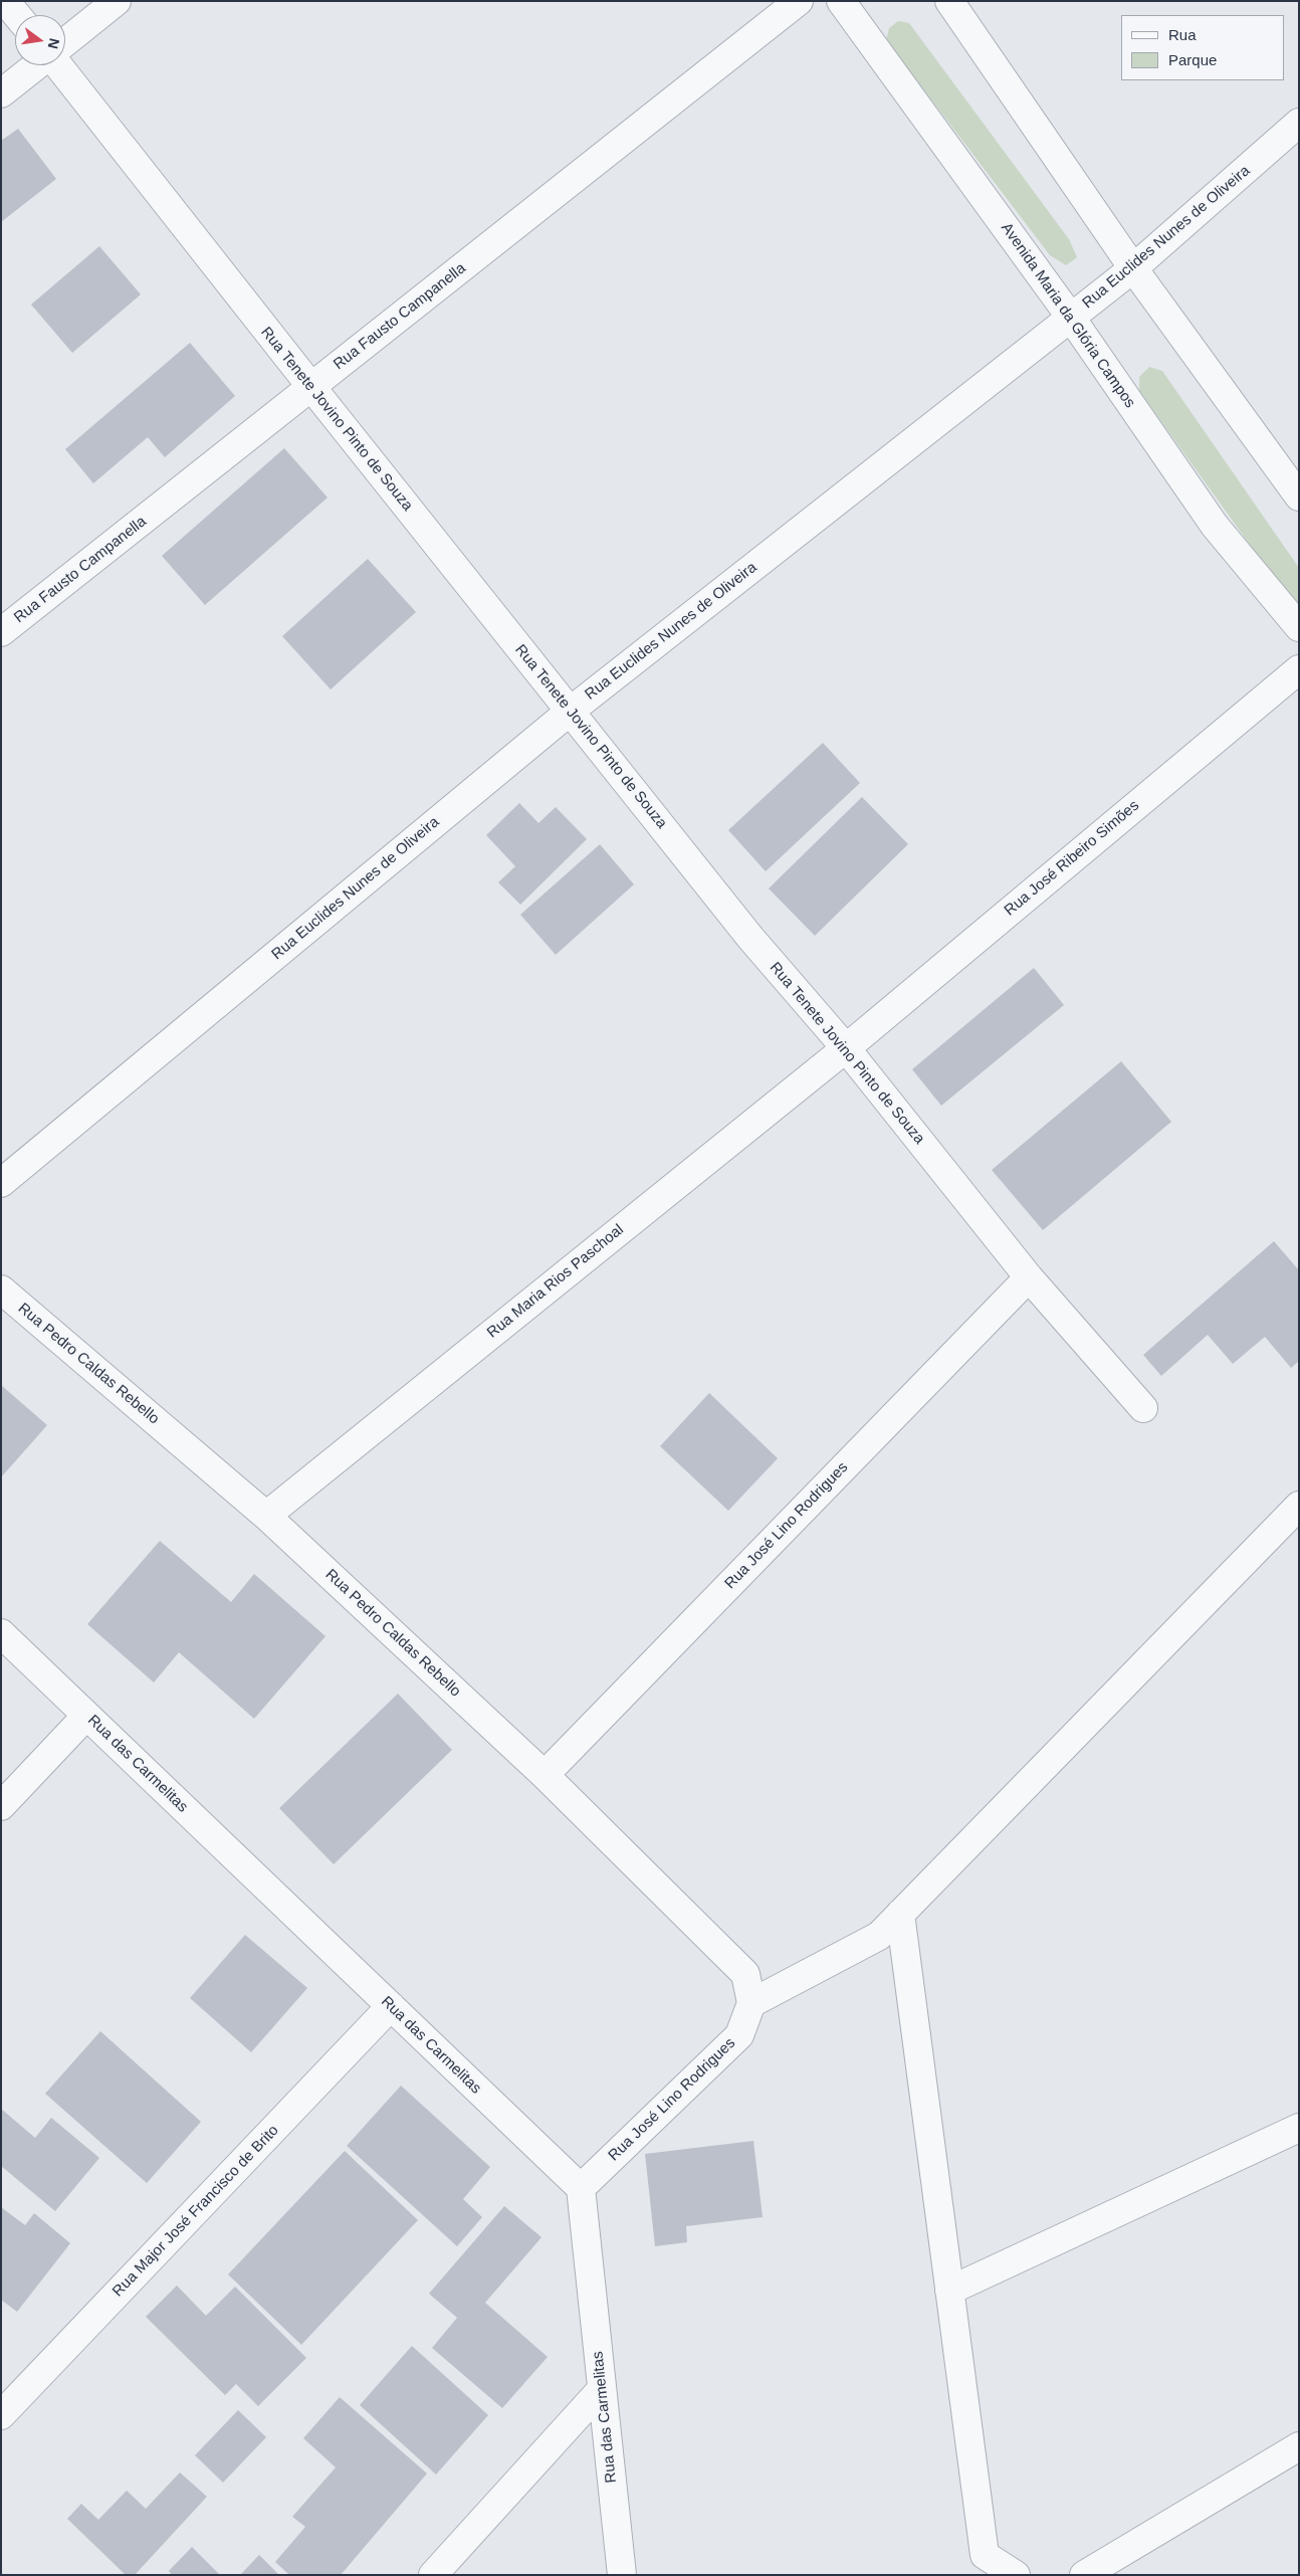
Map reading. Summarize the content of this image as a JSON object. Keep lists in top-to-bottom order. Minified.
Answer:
{"streets":{"street":["Rua Euclides Nunes de Oliveira","Avenida Maria da Glória Campos","Rua Fausto Campanella","Rua Tenete Jovino Pinto de Souza","Rua José Ribeiro Simões","Rua Maria Rios Paschoal","Rua Pedro Caldas Rebello","Rua José Lino Rodrigues","Rua das Carmelitas","Rua Major José Francisco de Brito"]},"crossings":[["Rua Euclides Nunes de Oliveira","Avenida Maria da Glória Campos"],["Rua Euclides Nunes de Oliveira","Rua Tenete Jovino Pinto de Souza"],["Rua Fausto Campanella","Rua Tenete Jovino Pinto de Souza"],["Rua Tenete Jovino Pinto de Souza","Rua José Ribeiro Simões"],["Rua Tenete Jovino Pinto de Souza","Rua Maria Rios Paschoal"],["Rua Tenete Jovino Pinto de Souza","Rua José Lino Rodrigues"],["Rua José Ribeiro Simões","Rua Maria Rios Paschoal"],["Rua Maria Rios Paschoal","Rua Pedro Caldas Rebello"],["Rua Pedro Caldas Rebello","Rua José Lino Rodrigues"],["Rua José Lino Rodrigues","Rua das Carmelitas"],["Rua das Carmelitas","Rua Major José Francisco de Brito"]],"legend":["Rua","Parque"],"north":"right"}
